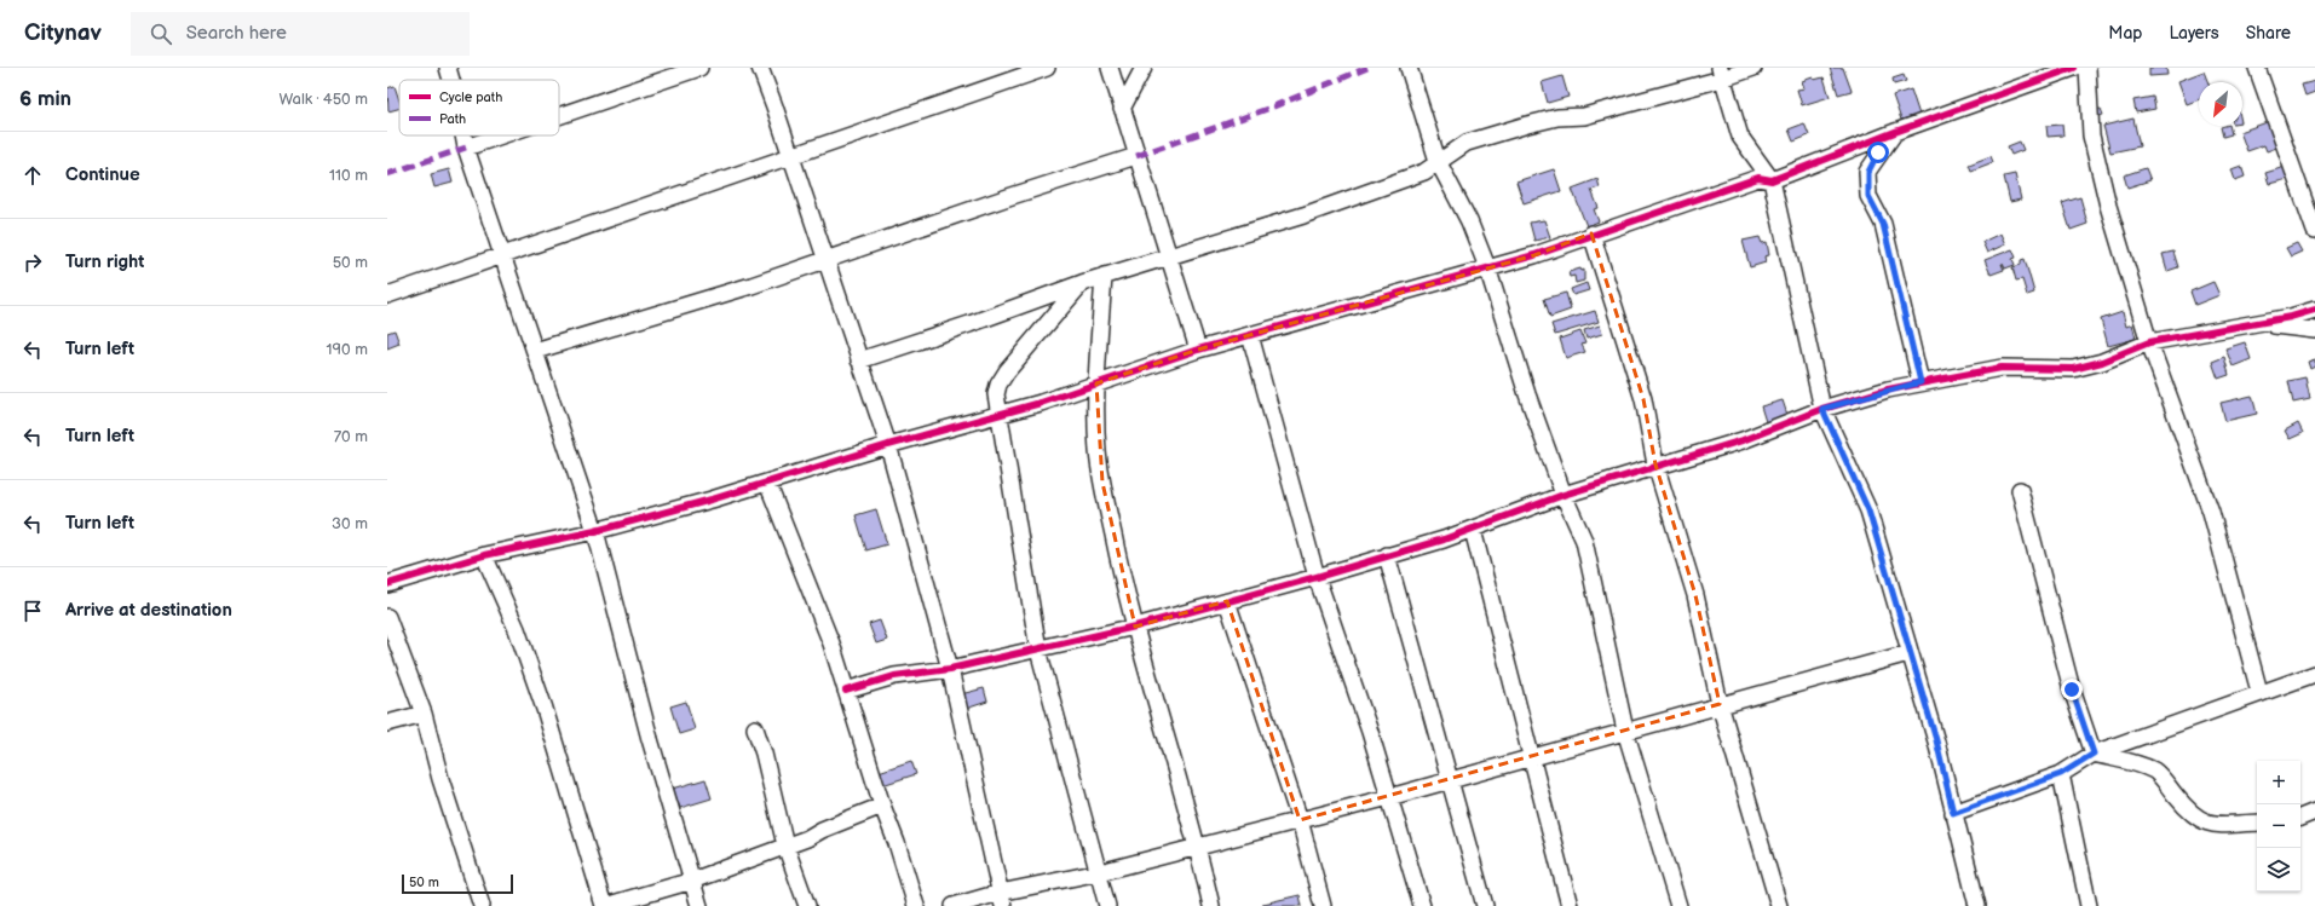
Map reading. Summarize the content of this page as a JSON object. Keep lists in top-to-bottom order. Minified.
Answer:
{"legend":["Cycle path","Path"],"scale_bar":"50 m","north":"bottom left","page":{"header":"Citynav","search":"Search here","nav":["Map","Layers","Share"],"heading":["6 min","Walk · 450 m"],"list":[["Continue","110 m"],["Turn right","50 m"],["Turn left","190 m"],["Turn left","70 m"],["Turn left","30 m"],"Arrive at destination"],"map_buttons":["+","−"],"scale":"50 m"}}
